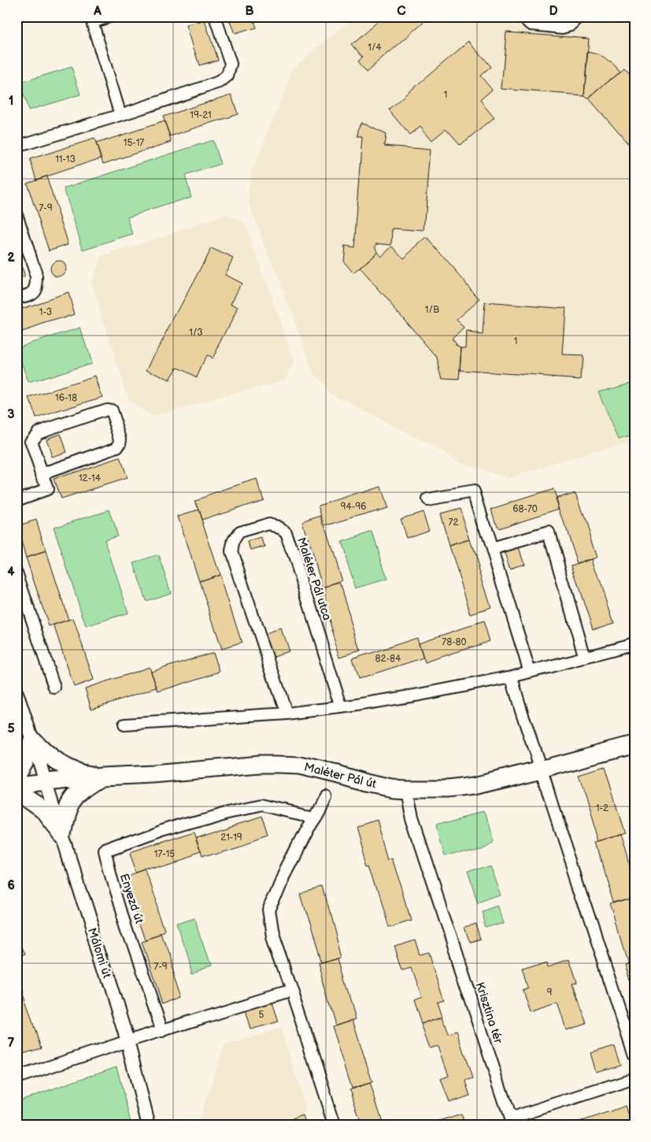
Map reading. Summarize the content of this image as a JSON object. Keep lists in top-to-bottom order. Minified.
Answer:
{"streets":{"main road":["Maléter Pál út"],"street":["Maléter Pál utca","Enyezd út","Málomi út","Krisztina tér"]},"crossings":[["Maléter Pál út","Málomi út"],["Maléter Pál út","Krisztina tér"]],"house_numbers":["1/4","1","19-21","15-17","11-13","7-9","1/B","1-3","1/3","1","16-18","12-14","94-96","68-70","72","78-80","82-84","1-2","21-19","17-15","7-9","9","5"],"grid":{"columns":["A","B","C","D"],"rows":["1","2","3","4","5","6","7"]}}
